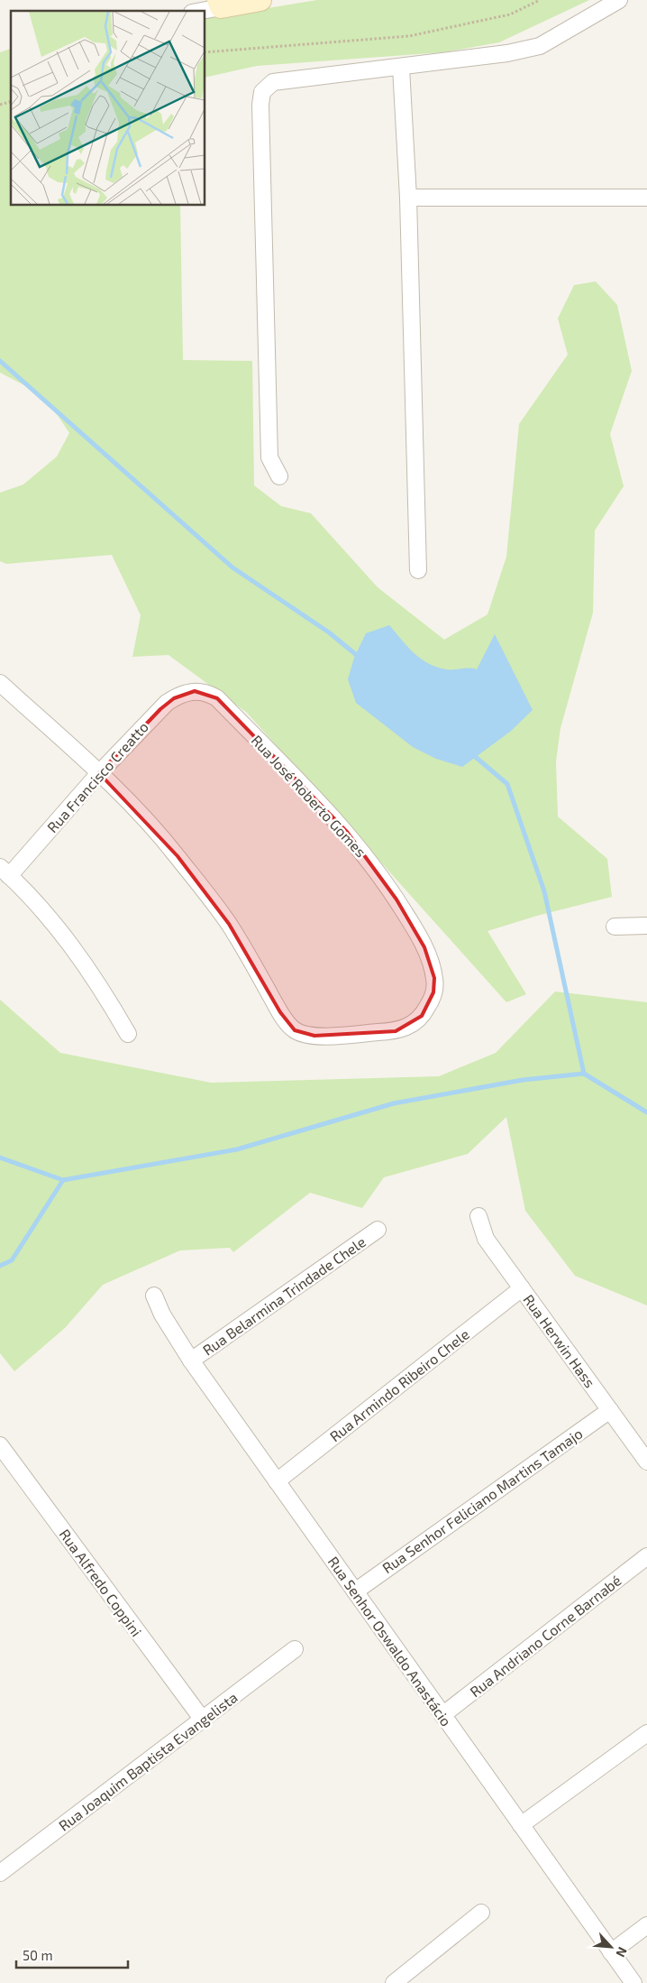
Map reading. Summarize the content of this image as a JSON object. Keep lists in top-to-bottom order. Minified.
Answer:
{"streets":{"street":["Rua Francisco Creatto","Rua José Roberto Gomes","Rua Belarmina Trindade Chele","Rua Herwin Hass","Rua Armindo Ribeiro Chele","Rua Senhor Feliciano Martins Tamajo","Rua Alfredo Coppini","Rua Andriano Corne Barnabé","Rua Senhor Oswaldo Anastácio","Rua Joaquim Baptista Evangelista"]},"crossings":[["Rua Francisco Creatto","Rua José Roberto Gomes"],["Rua Belarmina Trindade Chele","Rua Senhor Oswaldo Anastácio"],["Rua Herwin Hass","Rua Armindo Ribeiro Chele"],["Rua Herwin Hass","Rua Senhor Feliciano Martins Tamajo"],["Rua Armindo Ribeiro Chele","Rua Senhor Oswaldo Anastácio"],["Rua Senhor Feliciano Martins Tamajo","Rua Senhor Oswaldo Anastácio"],["Rua Alfredo Coppini","Rua Joaquim Baptista Evangelista"],["Rua Andriano Corne Barnabé","Rua Senhor Oswaldo Anastácio"]],"scale_bar":"50 m","north":"bottom right"}
